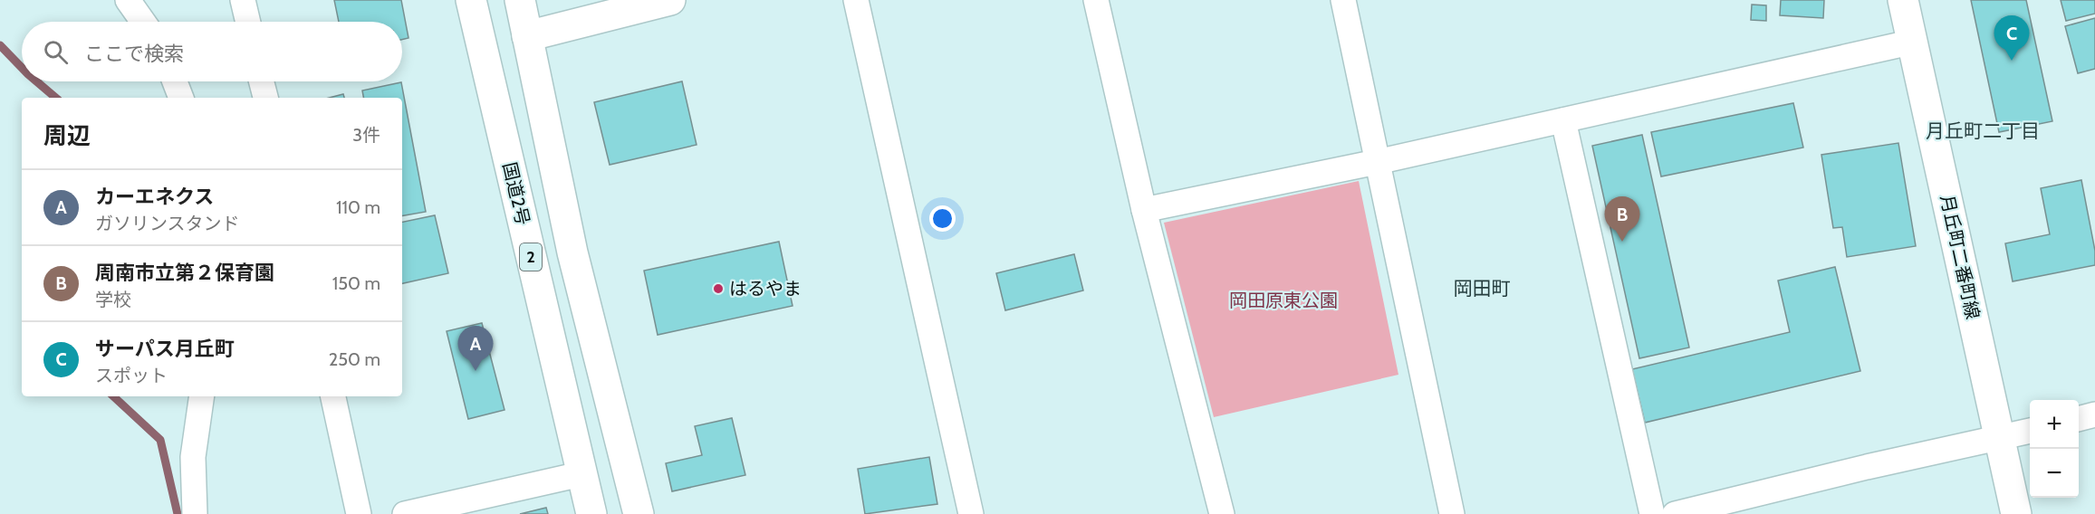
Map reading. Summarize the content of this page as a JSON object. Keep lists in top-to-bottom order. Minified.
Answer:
{"streets":{"main road":["国道2号","2","月丘町二番町線"]},"districts":["月丘町二丁目","岡田町"],"parks":["岡田原東公園"],"places":["はるやま"],"page":{"pins":["C","B","A"],"search":"ここで検索","heading":["周辺","3件"],"list":[{"mark":"A","name":"カーエネクス","note":"ガソリンスタンド","value":"110 m"},{"mark":"B","name":"周南市立第２保育園","note":"学校","value":"150 m"},{"mark":"C","name":"サーパス月丘町","note":"スポット","value":"250 m"}],"map_buttons":["+","−"]}}
